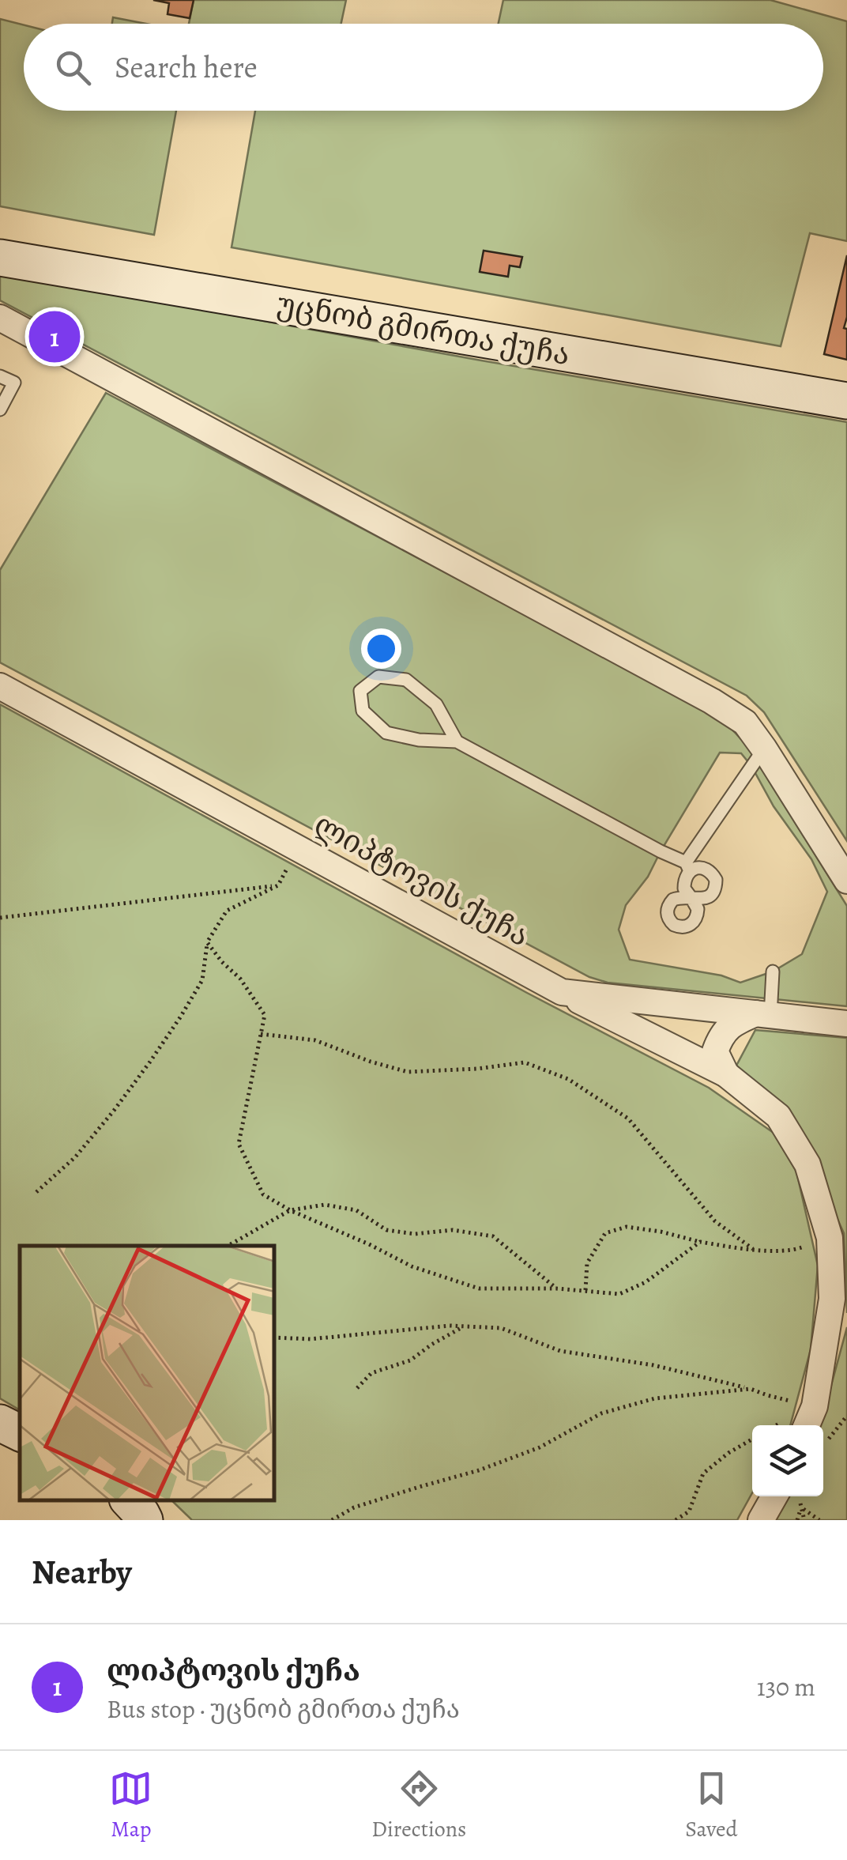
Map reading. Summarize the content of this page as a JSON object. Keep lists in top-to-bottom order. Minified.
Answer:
{"streets":{"main road":["უცნობ გმირთა ქუჩა"],"street":["ლიპტოვის ქუჩა"]},"page":{"search":"Search here","pins":"1","heading":"Nearby","list":[{"mark":"1","name":"ლიპტოვის ქუჩა","note":"Bus stop · უცნობ გმირთა ქუჩა","value":"130 m"}],"nav":["Map","Directions","Saved"]}}
